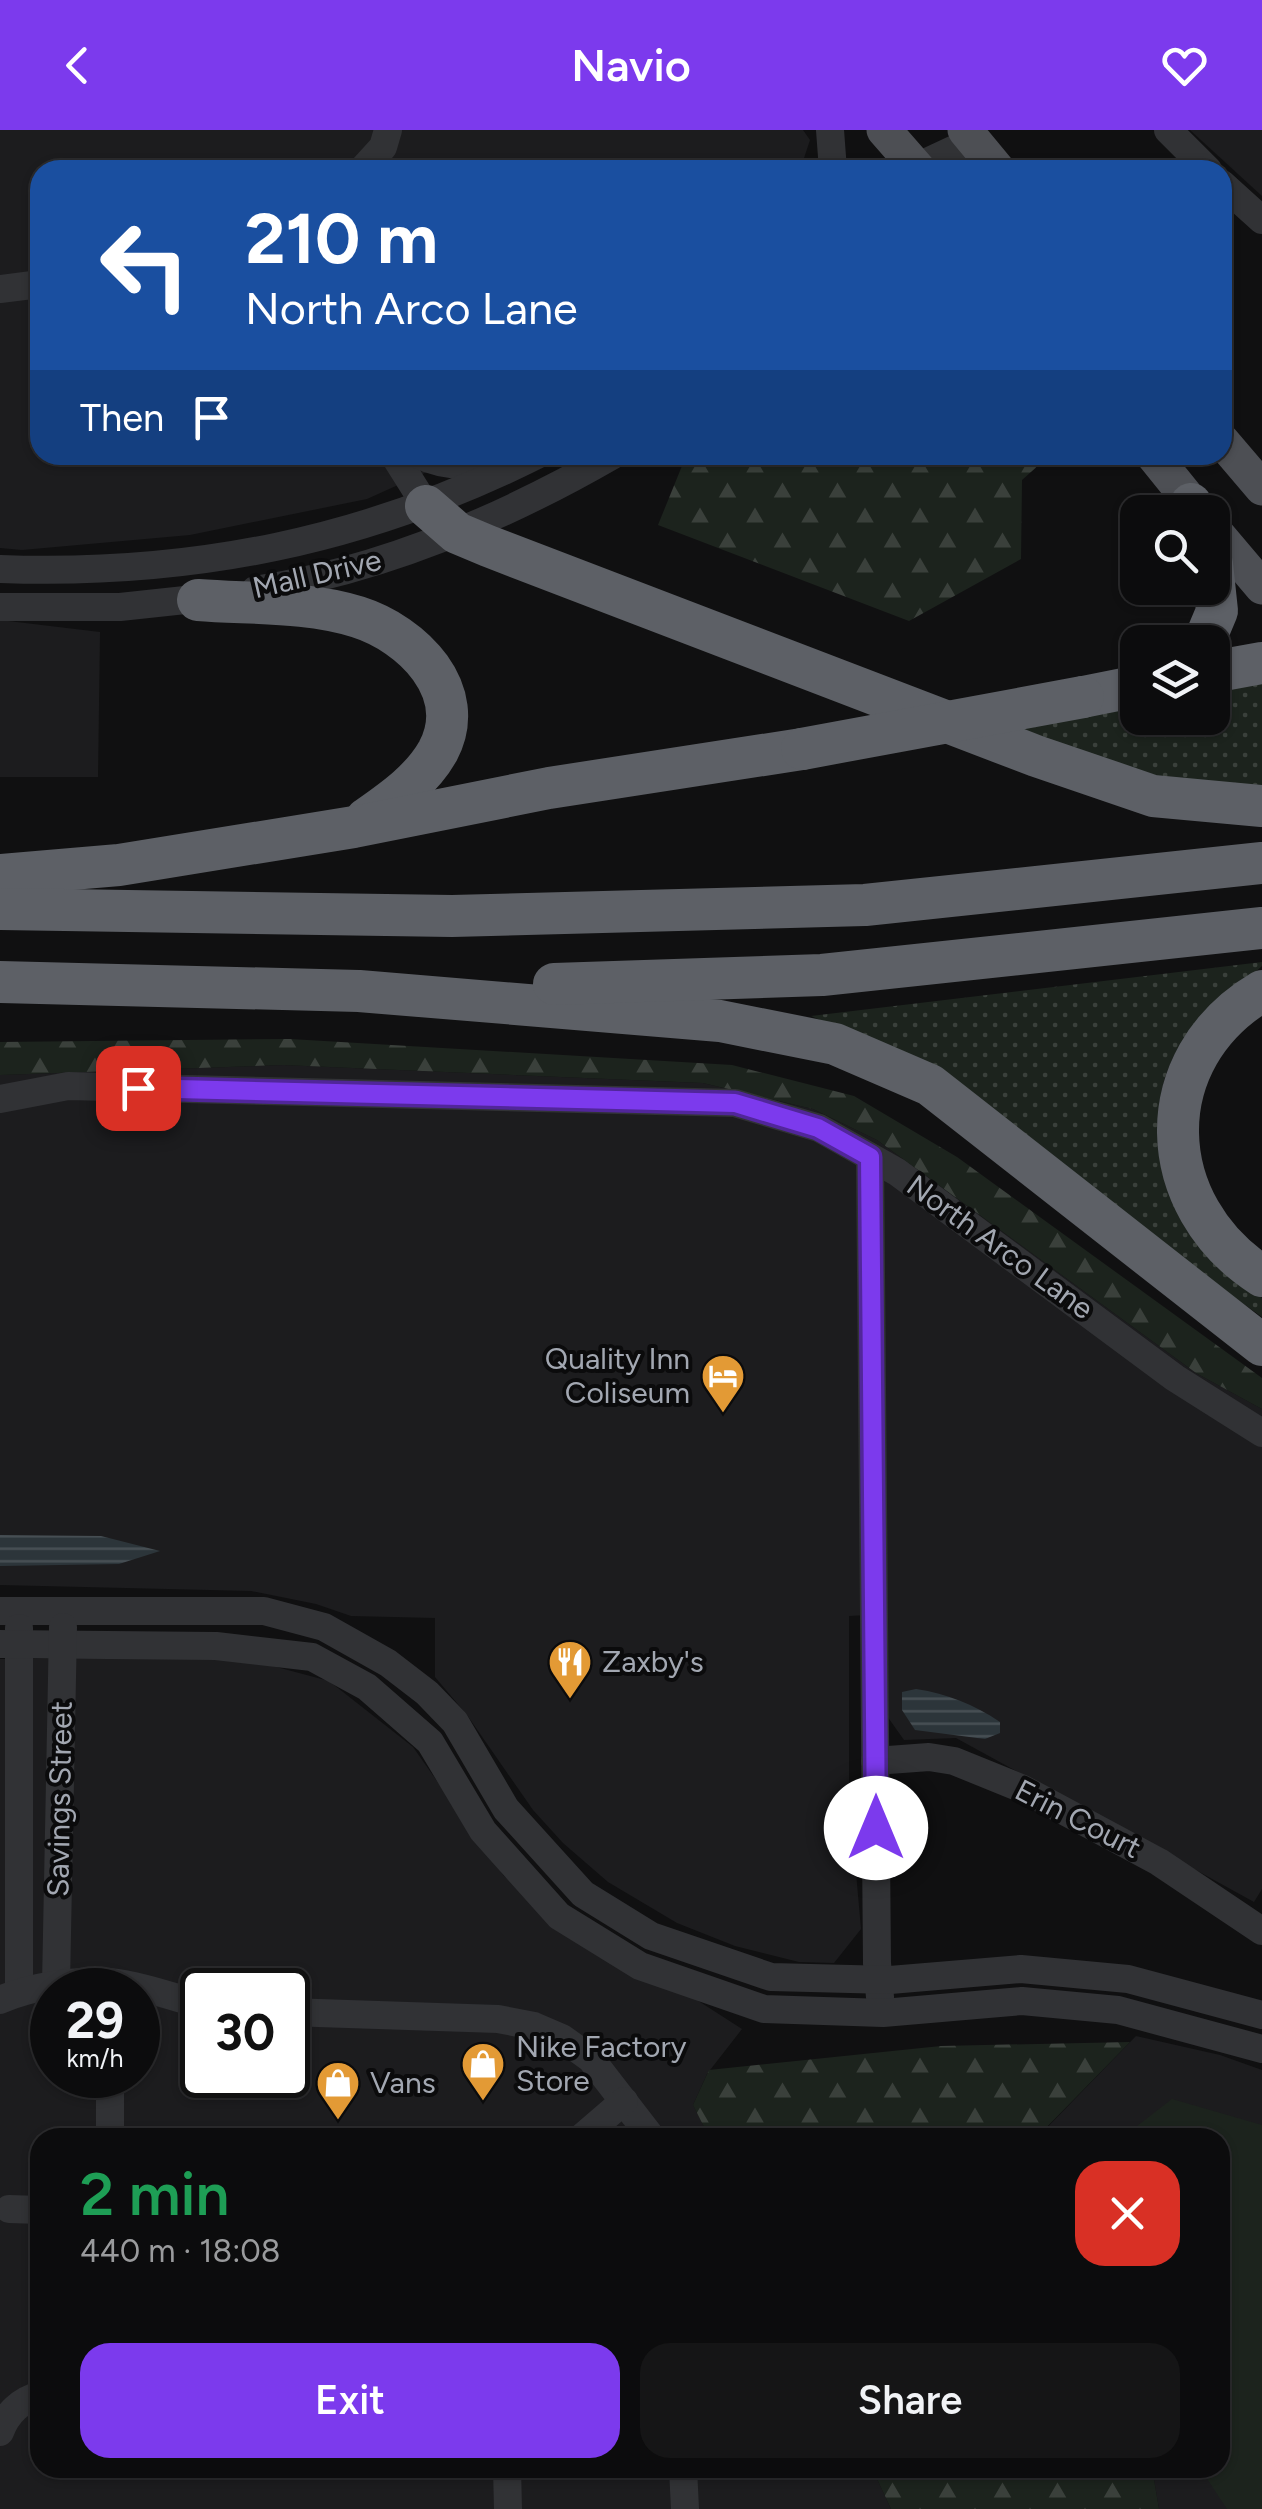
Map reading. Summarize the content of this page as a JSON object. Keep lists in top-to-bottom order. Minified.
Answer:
{"streets":{"street":["Mall Drive","North Arco Lane","Savings Street","Erin Court"]},"places":{"hotel":["Quality Inn Coliseum"],"restaurant":["Zaxby's"],"shop":["Nike Factory Store","Vans"]},"page":{"header":"Navio","turn":["210 m","North Arco Lane"],"then":"Then","speed":"29 km/h","limit":"30","heading":["2 min","440 m · 18:08"],"buttons":["Exit","Share"]}}
